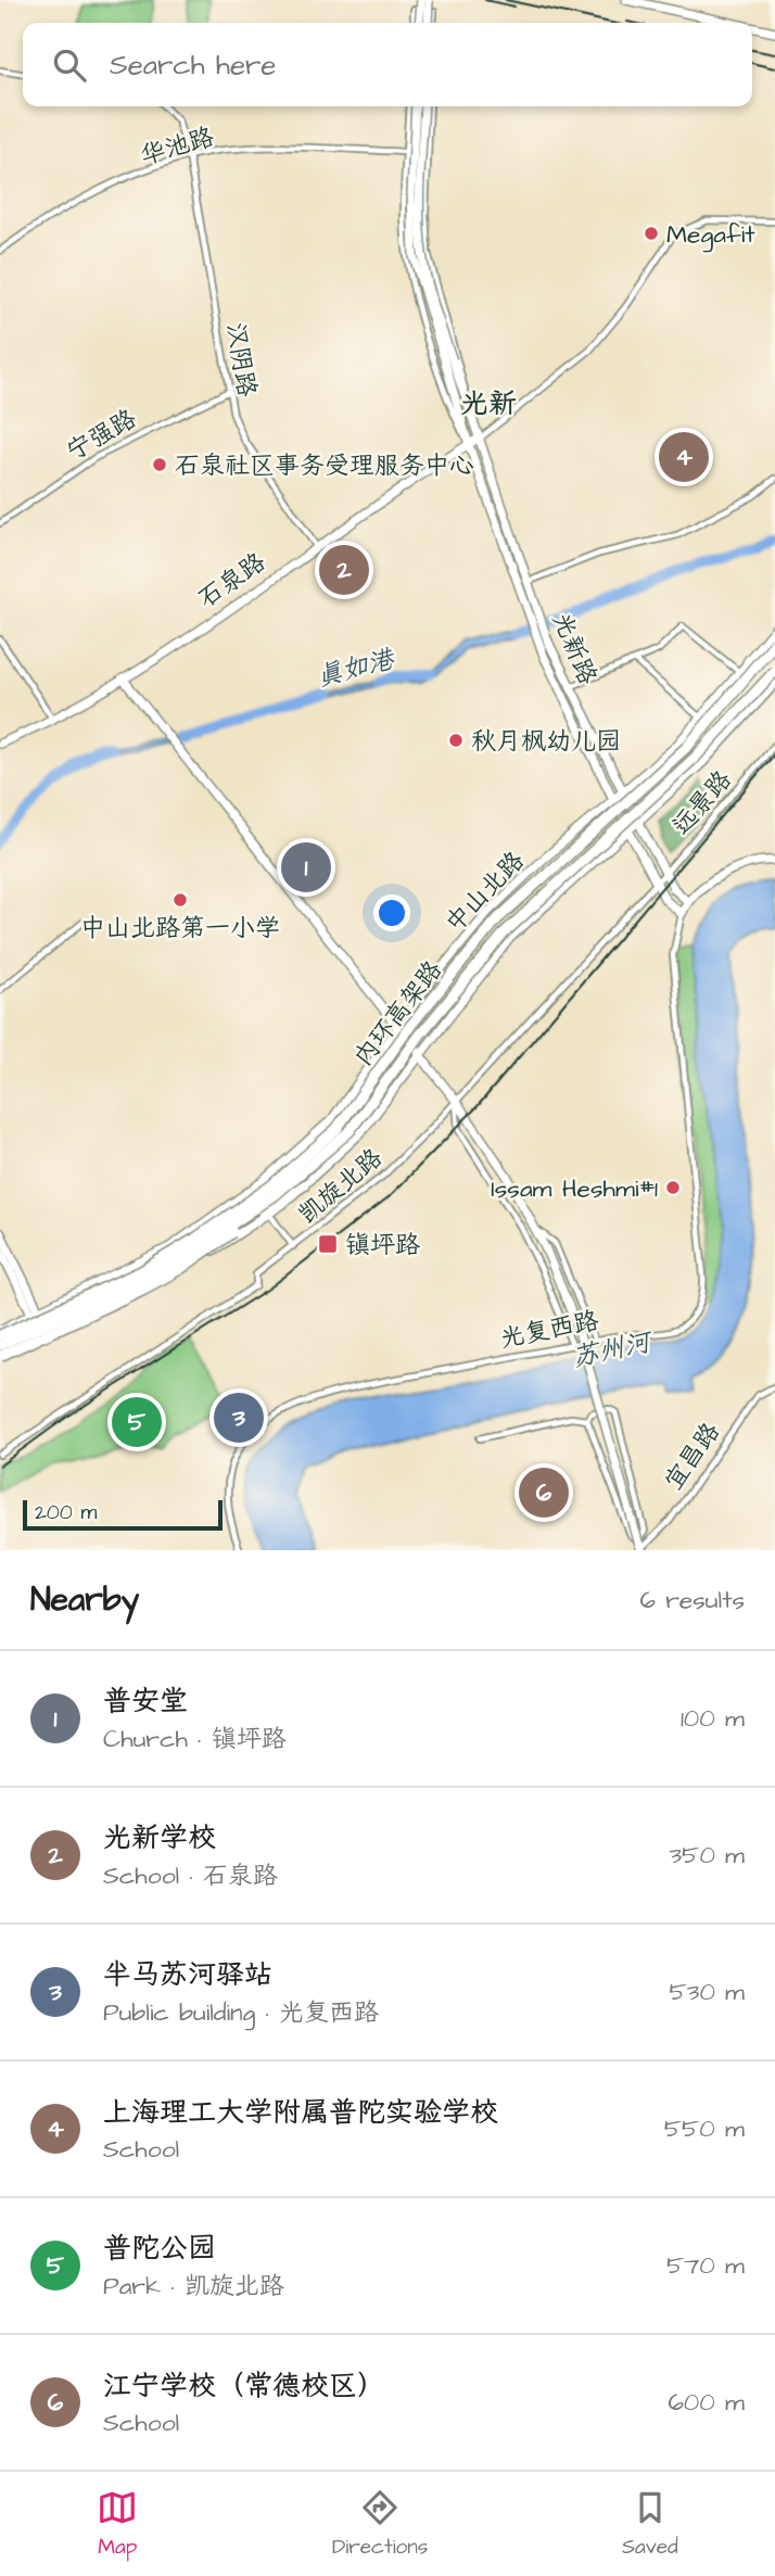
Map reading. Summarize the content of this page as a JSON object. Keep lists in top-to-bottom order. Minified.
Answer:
{"streets":{"highway":["内环高架路"],"main road":["石泉路","光新路","中山北路","光复西路"],"street":["华池路","汉阴路","宁强路","远景路","凯旋北路","宜昌路"]},"crossings":[["华池路","汉阴路"],["华池路","光新路"],["汉阴路","宁强路"],["汉阴路","石泉路"],["石泉路","光新路"],["光新路","远景路"],["光新路","中山北路"],["光新路","凯旋北路"],["光新路","光复西路"],["远景路","凯旋北路"],["中山北路","内环高架路"]],"districts":["光新"],"water":["真如港","苏州河"],"places":{"other":["Megafit","石泉社区事务受理服务中心","秋月枫幼儿园","中山北路第一小学","Issam Heshmi#1"],"transit":["镇坪路"]},"scale_bar":"200 m","page":{"search":"Search here","pins":["4","2","1","3","5","6"],"scale":"200 m","heading":["Nearby","6 results"],"list":[{"mark":"1","name":"普安堂","note":"Church · 镇坪路","value":"100 m"},{"mark":"2","name":"光新学校","note":"School · 石泉路","value":"350 m"},{"mark":"3","name":"半马苏河驿站","note":"Public building · 光复西路","value":"530 m"},{"mark":"4","name":"上海理工大学附属普陀实验学校","note":"School","value":"550 m"},{"mark":"5","name":"普陀公园","note":"Park · 凯旋北路","value":"570 m"},{"mark":"6","name":"江宁学校（常德校区）","note":"School","value":"600 m"}],"nav":["Map","Directions","Saved"]}}
